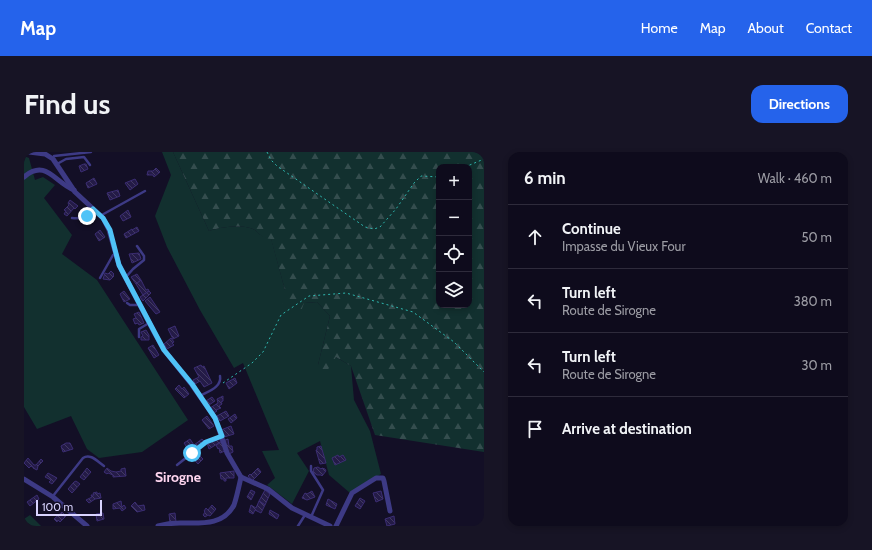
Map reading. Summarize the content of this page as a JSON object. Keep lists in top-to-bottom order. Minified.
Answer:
{"districts":["Sirogne"],"scale_bar":"100 m","page":{"header":"Map","nav":["Home","Map","About","Contact"],"buttons":"Directions","title":"Find us","heading":["6 min","Walk · 460 m"],"map_buttons":["+","−"],"list":[["Continue","Impasse du Vieux Four","50 m"],["Turn left","Route de Sirogne","380 m"],["Turn left","Route de Sirogne","30 m"],"Arrive at destination"],"scale":"100 m"}}
